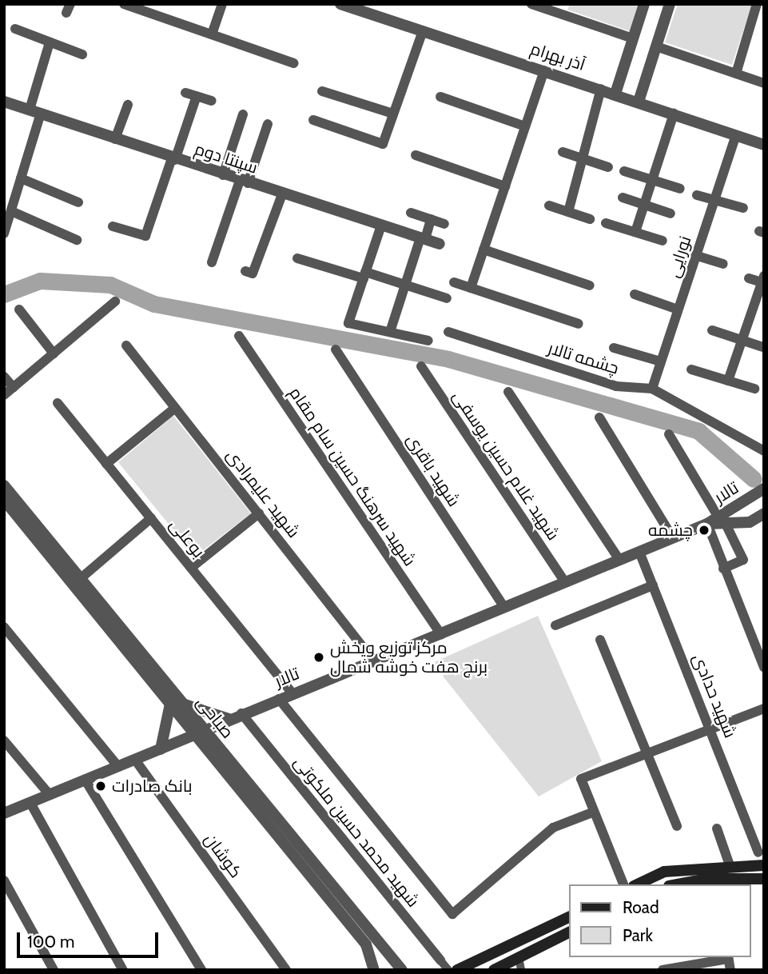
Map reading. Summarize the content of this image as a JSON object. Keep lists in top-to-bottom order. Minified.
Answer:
{"streets":{"street":["آذر بهرام","سپنتا دوم","نورایی","چشمه تالار","شهید غلام حسین یوسفی","شهید باقری","شهید سرهنگ حسین سام مقام","تالار","شهید علیمرادی","بوعلی","شهید حدادی","صباحی","شهید محمد حسین ملکوتی","کوشان"]},"crossings":[["آذر بهرام","نورایی"],["نورایی","چشمه تالار"],["شهید غلام حسین یوسفی","تالار"],["شهید باقری","تالار"],["شهید سرهنگ حسین سام مقام","تالار"],["تالار","شهید علیمرادی"],["تالار","بوعلی"],["تالار","شهید حدادی"],["تالار","صباحی"],["تالار","شهید محمد حسین ملکوتی"],["تالار","کوشان"]],"places":["چشمه","مرکز توزیع وپخش برنج هفت خوشه شمال","بانک صادرات"],"legend":["Road","Park"],"scale_bar":"100 m"}
